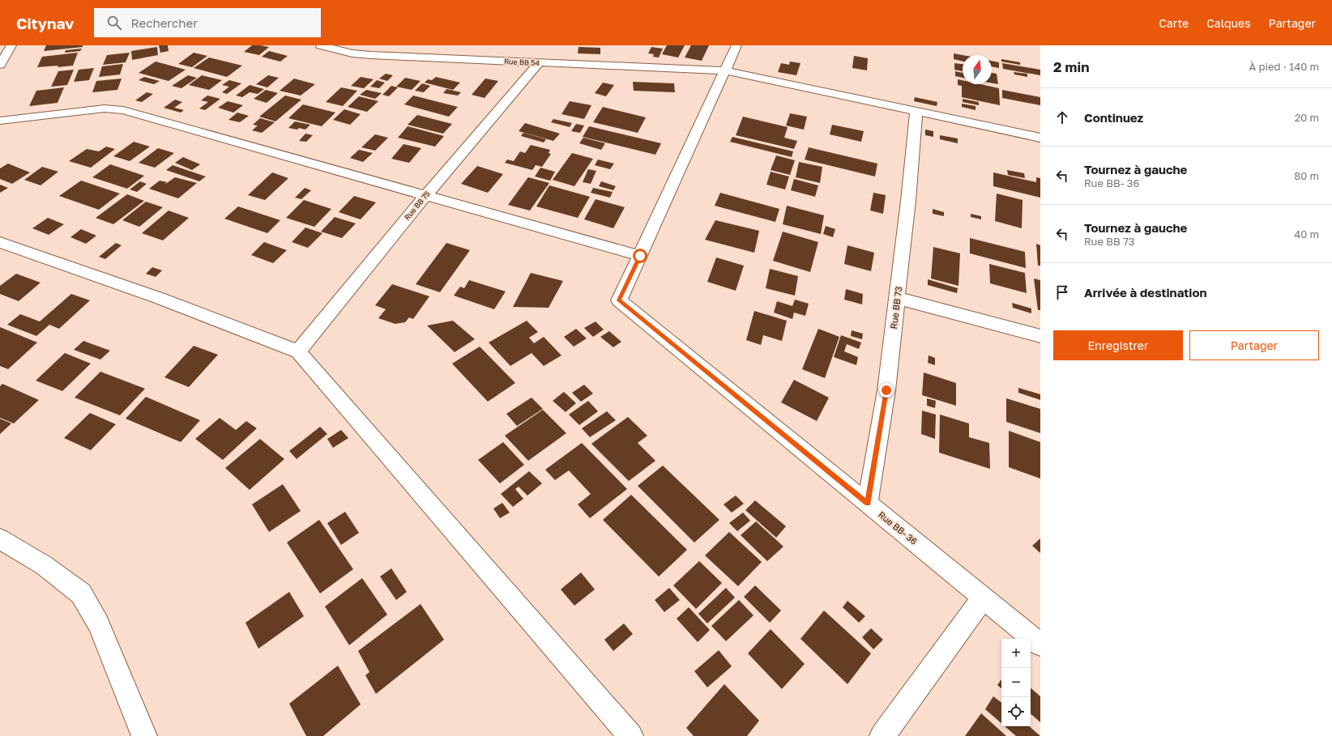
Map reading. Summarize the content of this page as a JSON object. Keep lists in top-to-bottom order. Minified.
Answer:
{"streets":{"street":["Rue BB 54","Rue BB 75","Rue BB 73","Rue BB- 36"]},"crossings":[["Rue BB 54","Rue BB 75"],["Rue BB 54","Rue BB 73"],["Rue BB 73","Rue BB- 36"]],"north":"top","page":{"header":"Citynav","search":"Rechercher","nav":["Carte","Calques","Partager"],"heading":["2 min","À pied · 140 m"],"list":[["Continuez","20 m"],["Tournez à gauche","Rue BB- 36","80 m"],["Tournez à gauche","Rue BB 73","40 m"],"Arrivée à destination"],"buttons":["Enregistrer","Partager"],"map_buttons":["+","−"]}}
